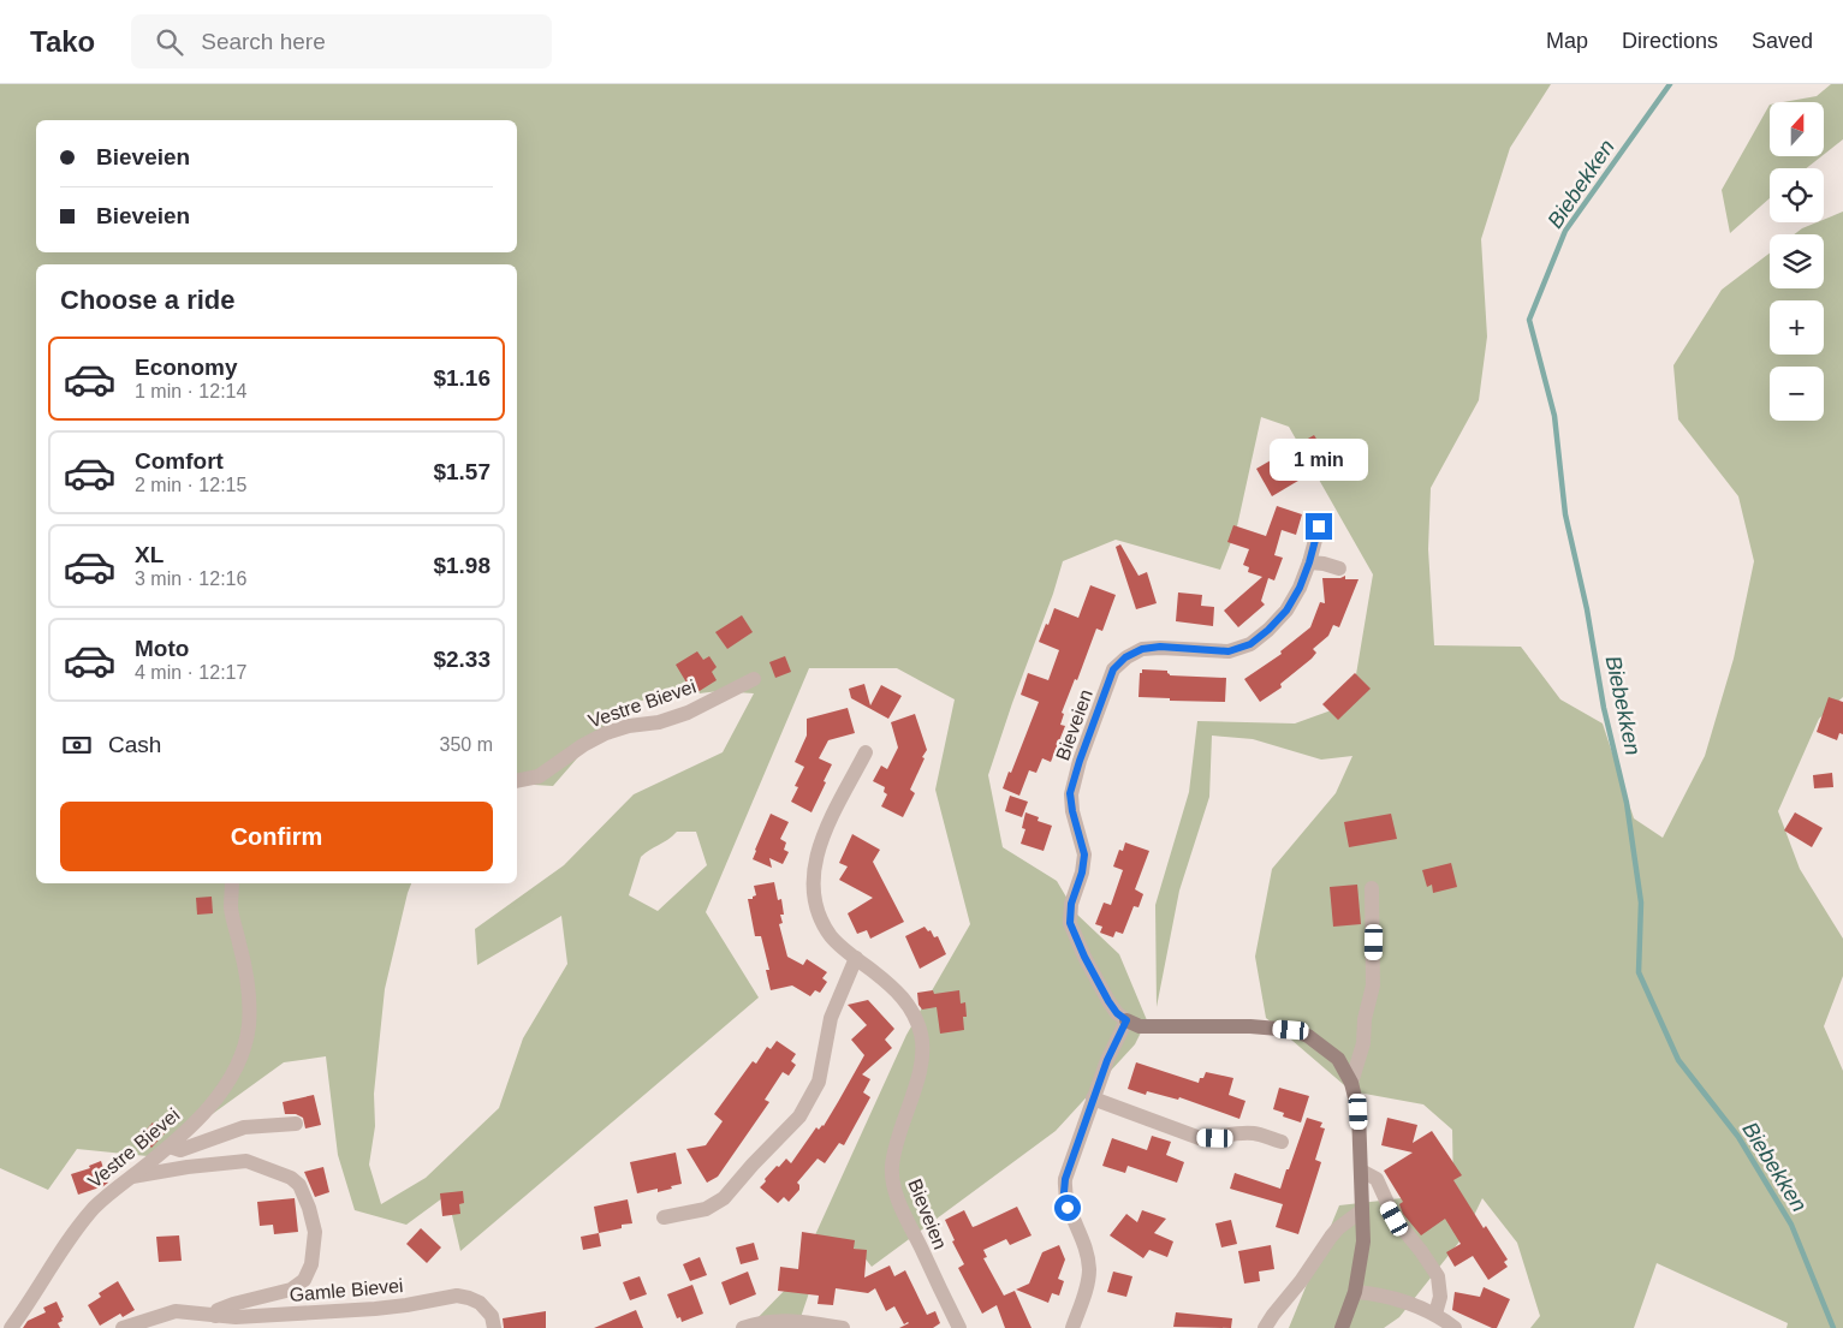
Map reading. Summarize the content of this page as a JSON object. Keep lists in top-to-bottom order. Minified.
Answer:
{"streets":{"street":["Vestre Bievei","Bieveien","Gamle Bievei"]},"crossings":[["Vestre Bievei","Gamle Bievei"]],"water":["Biebekken"],"north":"top","page":{"header":"Tako","search":"Search here","nav":["Map","Directions","Saved"],"map_buttons":["+","−"],"banner":["Bieveien","Bieveien"],"heading":"Choose a ride","list":[{"name":"Economy","note":"1 min · 12:14","value":"$1.16"},{"name":"Comfort","note":"2 min · 12:15","value":"$1.57"},{"name":"XL","note":"3 min · 12:16","value":"$1.98"},{"name":"Moto","note":"4 min · 12:17","value":"$2.33"}],"bubble":"1 min","pay":["Cash","350 m"],"buttons":"Confirm"}}
